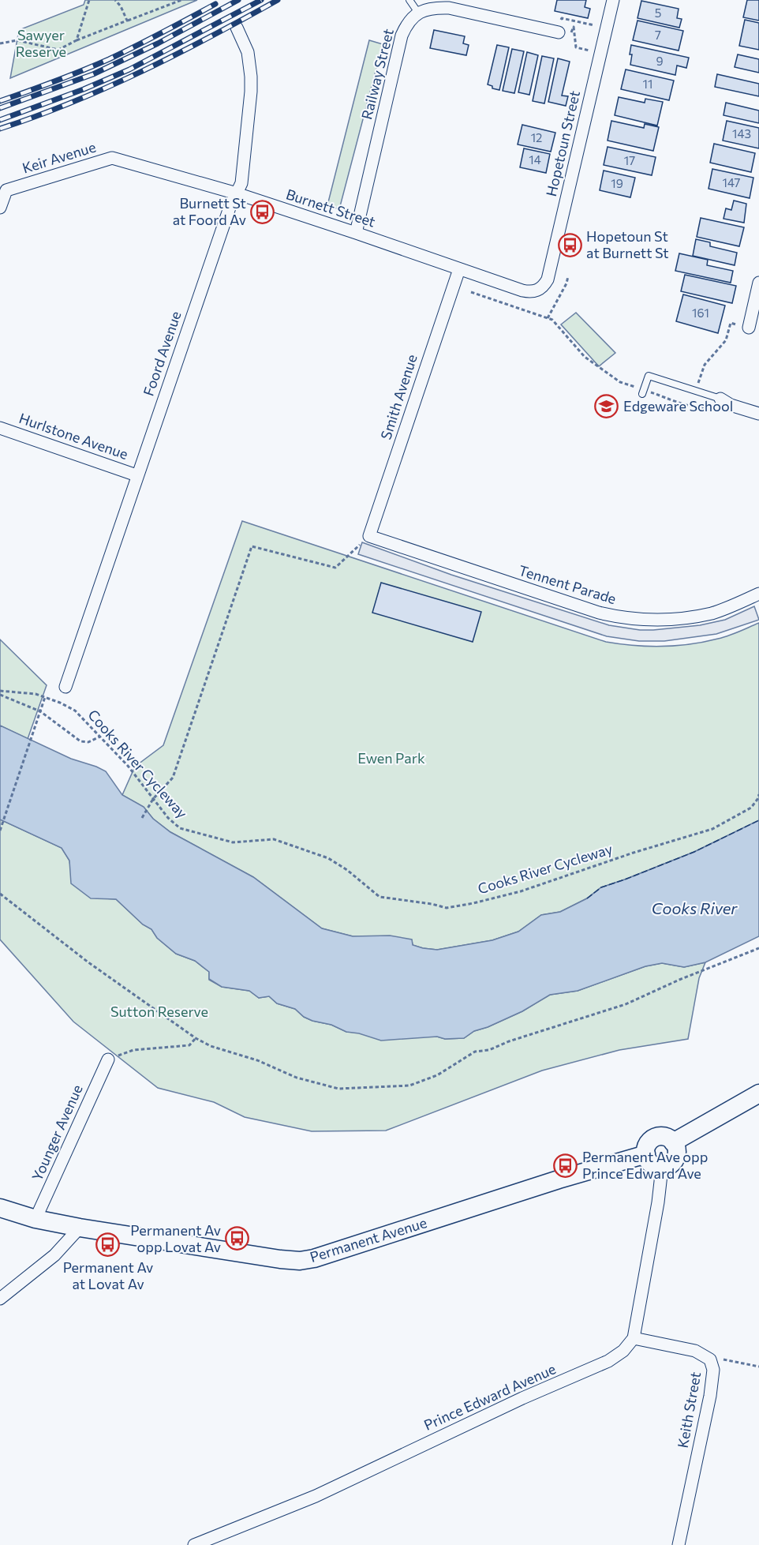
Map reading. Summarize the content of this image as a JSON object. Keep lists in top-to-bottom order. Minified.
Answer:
{"streets":{"main road":["Permanent Avenue"],"street":["Railway Street","Hopetoun Street","Keir Avenue","Burnett Street","Foord Avenue","Smith Avenue","Hurlstone Avenue","Tennent Parade","Younger Avenue","Prince Edward Avenue","Keith Street"],"path":["Cooks River Cycleway"]},"crossings":[["Railway Street","Burnett Street"],["Hopetoun Street","Burnett Street"],["Keir Avenue","Burnett Street"],["Burnett Street","Foord Avenue"],["Burnett Street","Smith Avenue"],["Foord Avenue","Hurlstone Avenue"],["Smith Avenue","Tennent Parade"],["Younger Avenue","Permanent Avenue"],["Prince Edward Avenue","Keith Street"]],"water":["Cooks River"],"parks":["Sawyer Reserve","Ewen Park","Sutton Reserve"],"places":{"bus stop":["Burnett St at Foord Av","Hopetoun St at Burnett St","Permanent Ave opp Prince Edward Ave","Permanent Av opp Lovat Av","Permanent Av at Lovat Av"],"school or university":["Edgeware School"]},"house_numbers":["5","7","9","11","143","12","14","17","147","19","161"]}
